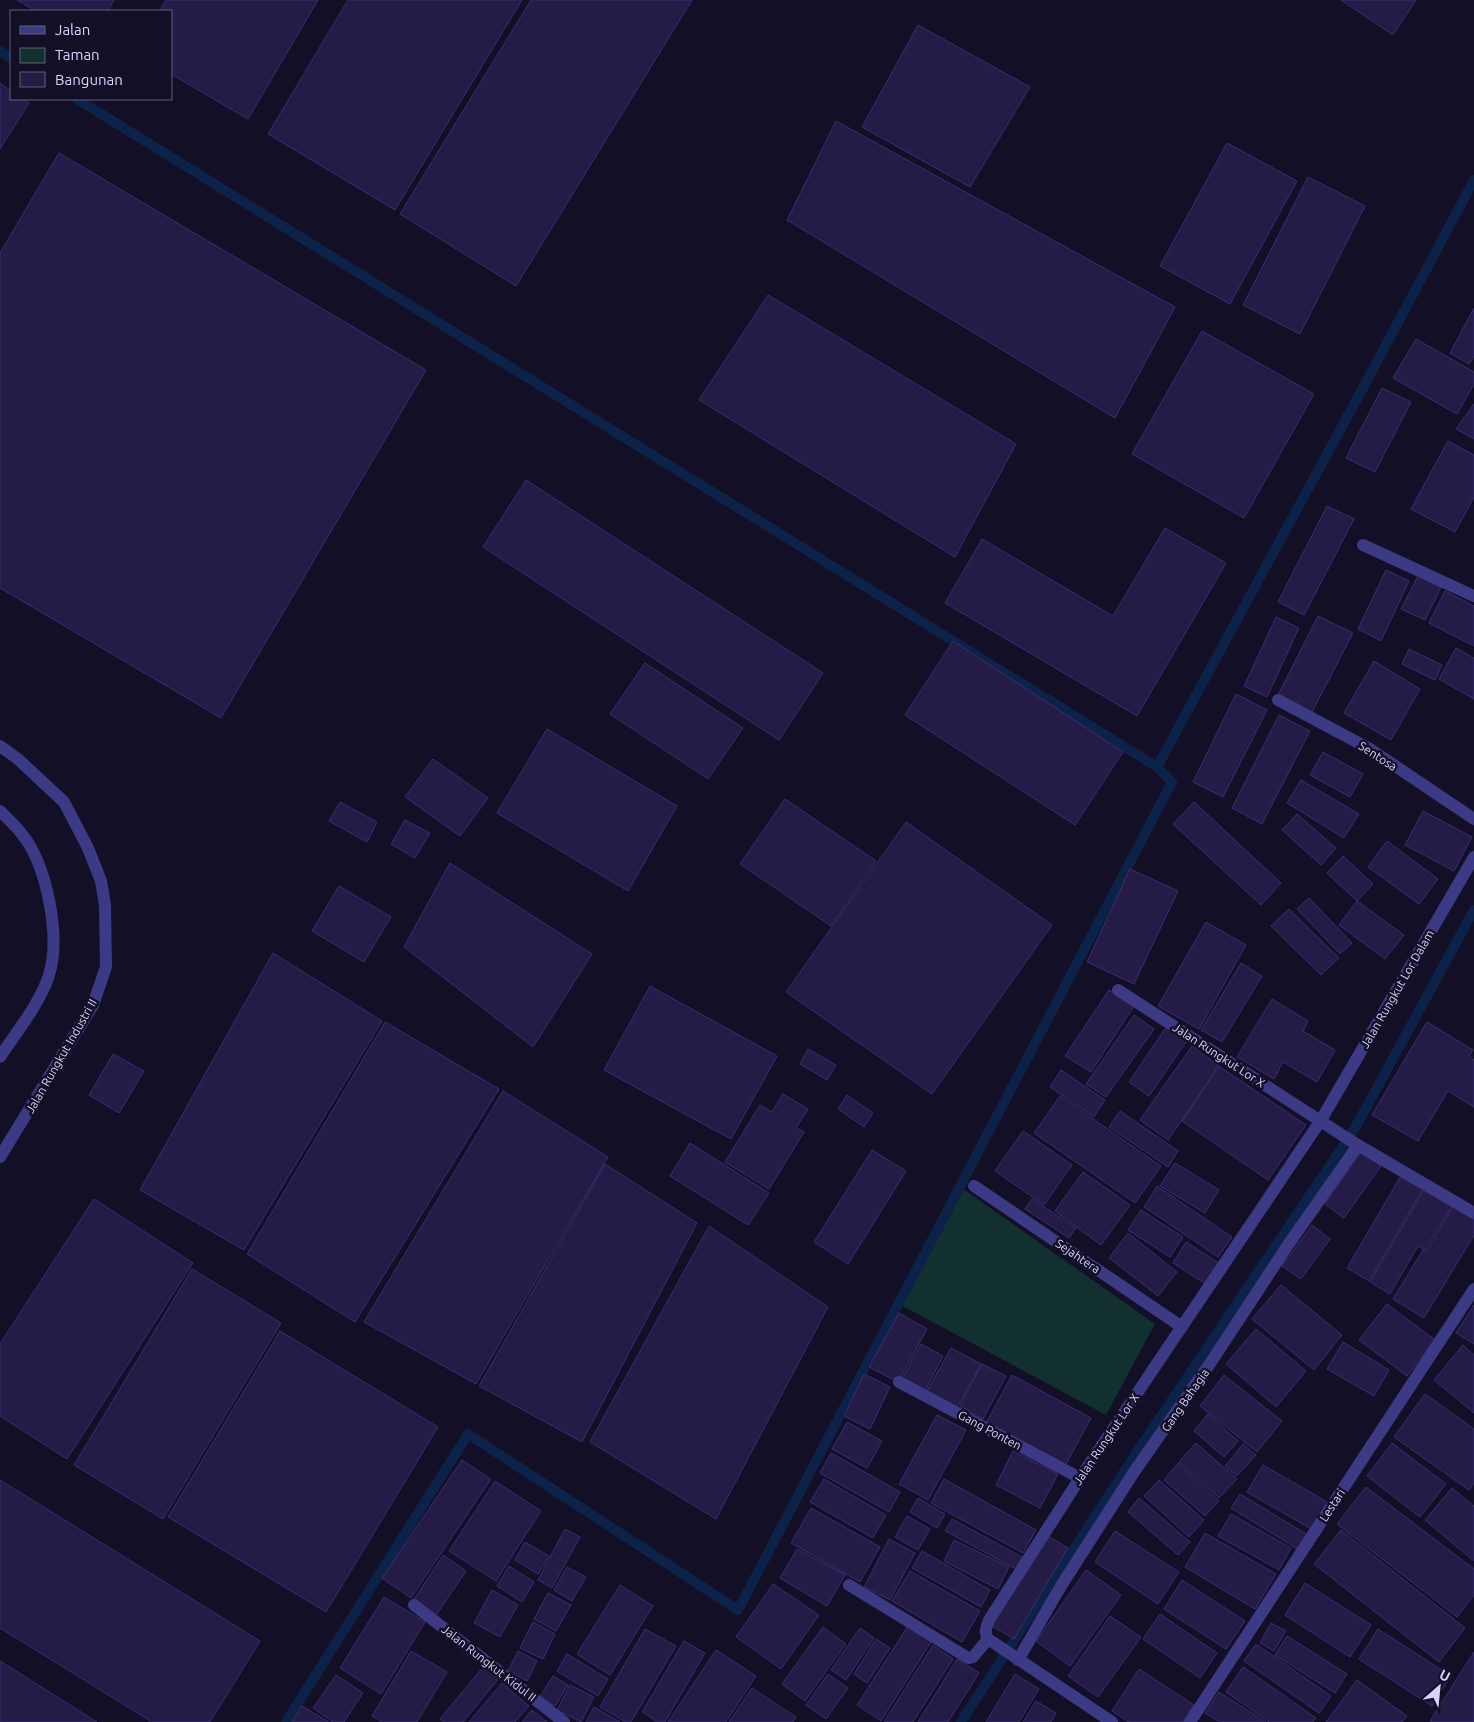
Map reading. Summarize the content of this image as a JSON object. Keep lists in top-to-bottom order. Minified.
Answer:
{"streets":{"street":["Sentosa","Jalan Rungkut Lor Dalam","Jalan Rungkut Lor X","Jalan Rungkut Industri II","Sejahtera","Gang Bahagia","Gang Ponten","Lestari","Jalan Rungkut Kidul II"]},"crossings":[["Jalan Rungkut Lor Dalam","Jalan Rungkut Lor X"],["Jalan Rungkut Lor X","Sejahtera"],["Jalan Rungkut Lor X","Gang Bahagia"],["Jalan Rungkut Lor X","Gang Ponten"]],"legend":["Jalan","Taman","Bangunan"],"north":"top right"}
